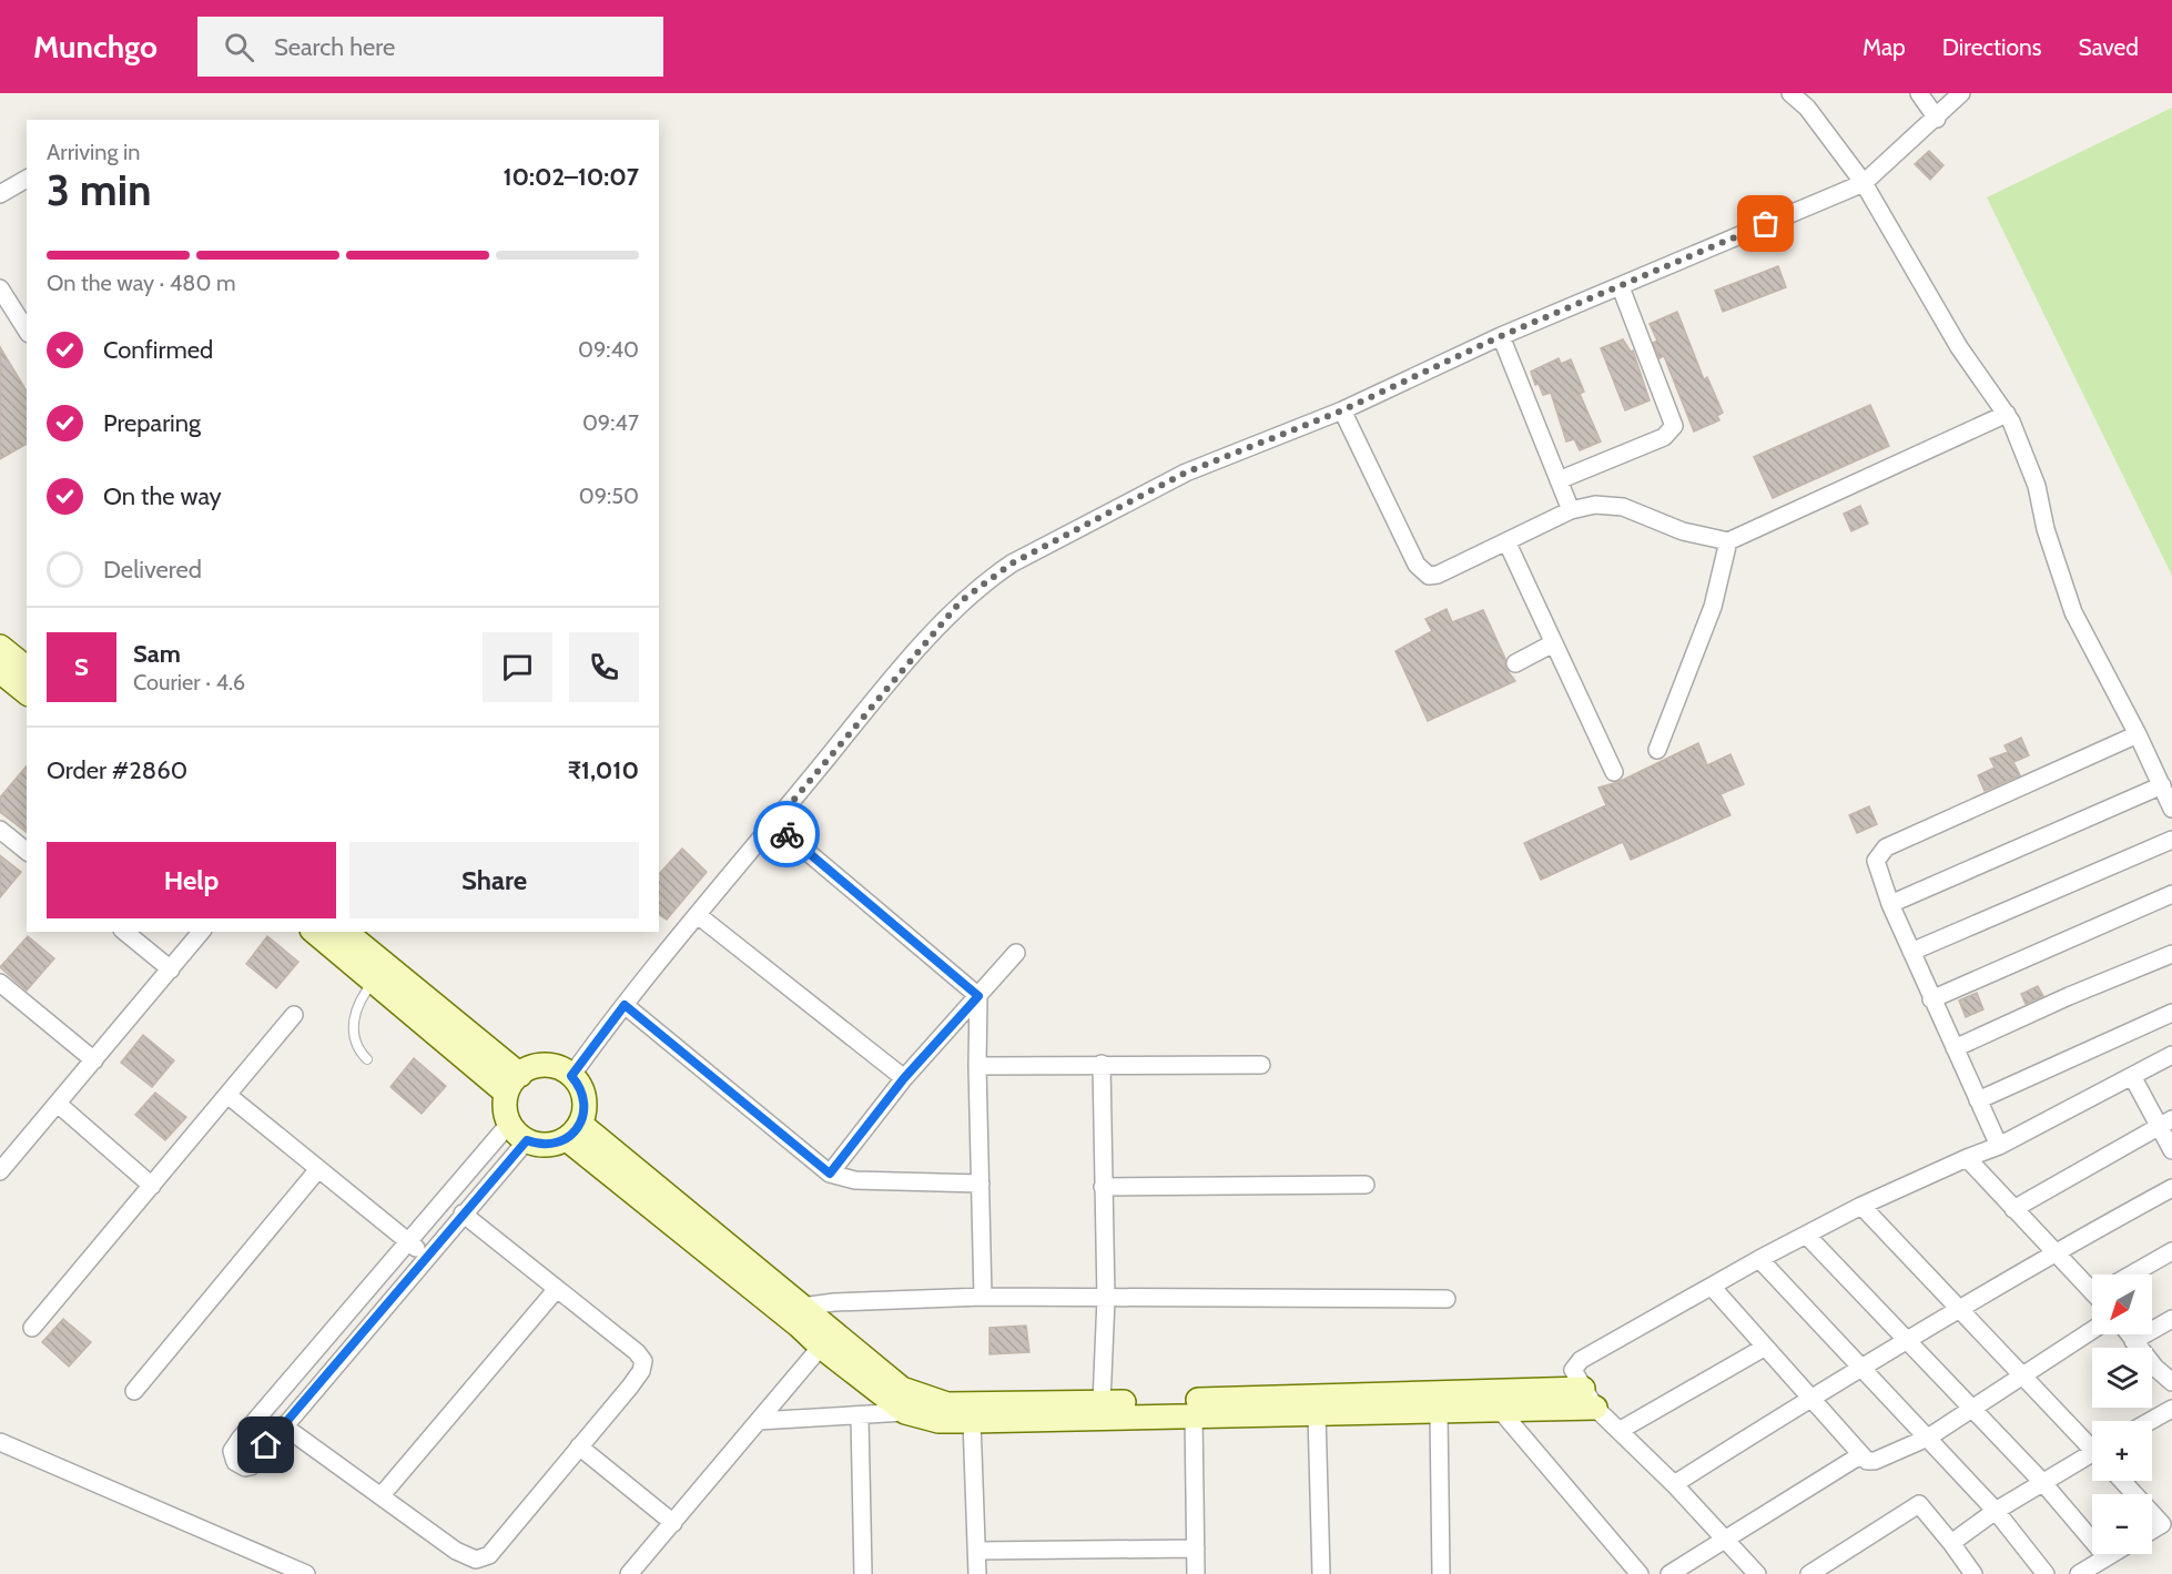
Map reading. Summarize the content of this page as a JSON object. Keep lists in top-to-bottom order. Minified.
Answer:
{"north":"bottom left","page":{"header":"Munchgo","search":"Search here","nav":["Map","Directions","Saved"],"heading":["3 min","Arriving in","10:02–10:07"],"panel":["Sam","Courier · 4.6","Order #2860","₹1,010"],"bar":"On the way · 480 m","list":[["Confirmed","09:40"],["Preparing","09:47"],["On the way","09:50"],"Delivered"],"round":"S","buttons":["Help","Share"],"map_buttons":["+","−"]}}
